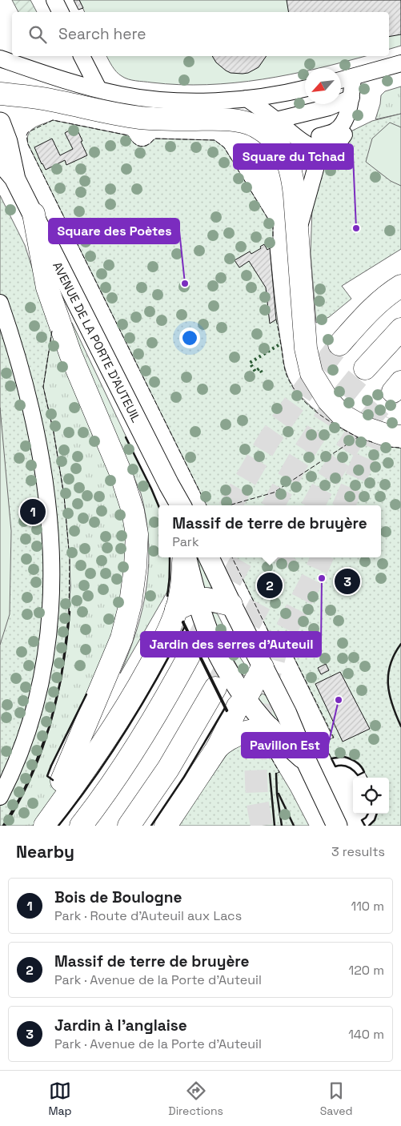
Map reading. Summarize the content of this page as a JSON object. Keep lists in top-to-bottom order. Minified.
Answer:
{"streets":{"main road":["AVENUE DE LA PORTE D'AUTEUIL"]},"places":["Square du Tchad","Square des Poètes","Jardin des serres d’Auteuil","Pavillon Est"],"north":"bottom left","page":{"search":"Search here","pins":["1","3","2"],"popup":["Massif de terre de bruyère","Park"],"heading":["Nearby","3 results"],"list":[{"mark":"1","name":"Bois de Boulogne","note":"Park · Route d'Auteuil aux Lacs","value":"110 m"},{"mark":"2","name":"Massif de terre de bruyère","note":"Park · Avenue de la Porte d'Auteuil","value":"120 m"},{"mark":"3","name":"Jardin à l'anglaise","note":"Park · Avenue de la Porte d'Auteuil","value":"140 m"}],"nav":["Map","Directions","Saved"]}}
